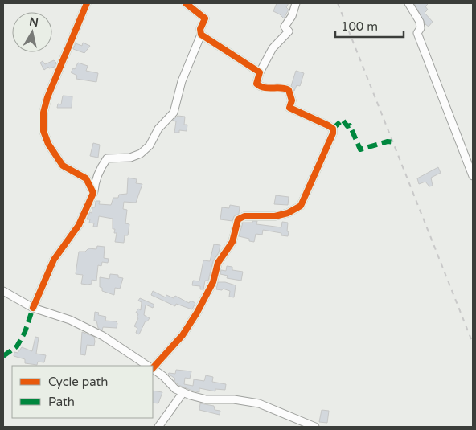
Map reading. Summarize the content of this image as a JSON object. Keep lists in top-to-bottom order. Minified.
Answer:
{"legend":["Cycle path","Path"],"scale_bar":"100 m","north":"top"}
